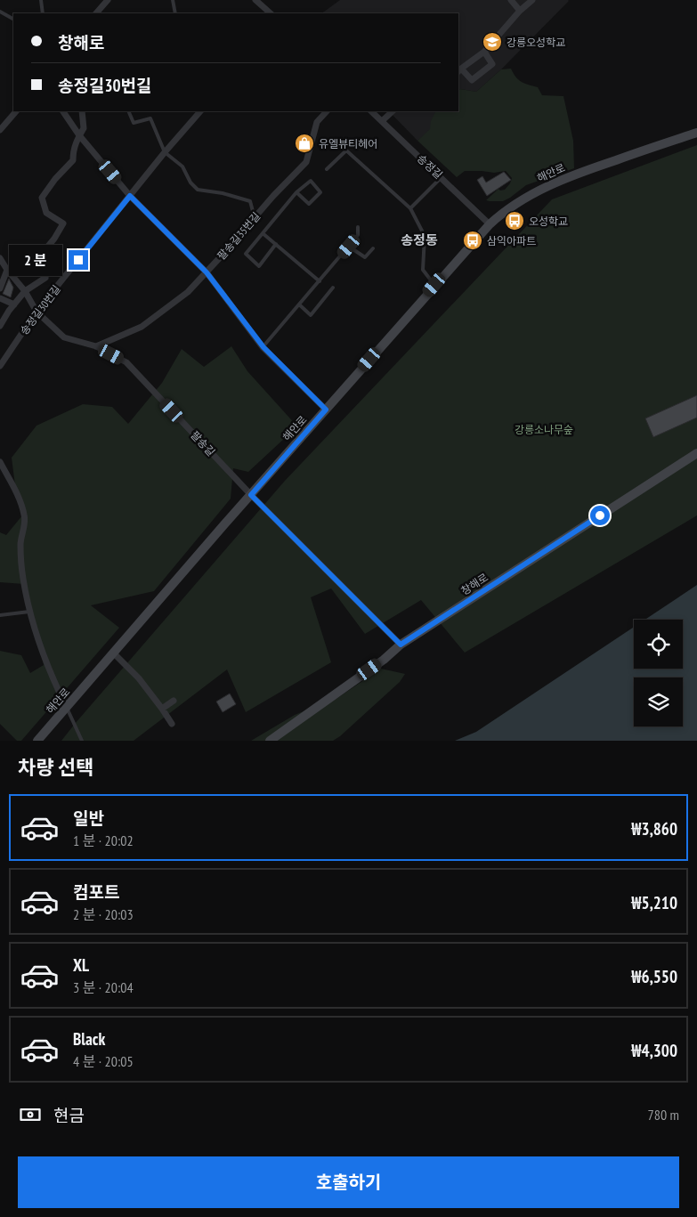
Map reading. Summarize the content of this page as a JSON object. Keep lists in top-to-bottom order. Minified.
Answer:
{"streets":{"street":["송정길","해안로","팔송길35번길","송정길30번길","팔송길","창해로"]},"crossings":[["송정길","해안로"],["해안로","팔송길"],["팔송길35번길","팔송길"],["송정길30번길","팔송길"],["팔송길","창해로"]],"districts":["송정동"],"parks":["강릉소나무숲"],"places":{"school or university":["강릉오성학교"],"shop":["유엘뷰티헤어"],"bus stop":["오성학교","삼익아파트"]},"page":{"banner":["창해로","송정길30번길"],"bubble":"2 분","heading":"차량 선택","list":[{"name":"일반","note":"1 분 · 20:02","value":"₩3,860"},{"name":"컴포트","note":"2 분 · 20:03","value":"₩5,210"},{"name":"XL","note":"3 분 · 20:04","value":"₩6,550"},{"name":"Black","note":"4 분 · 20:05","value":"₩4,300"}],"pay":["현금","780 m"],"buttons":"호출하기"}}
